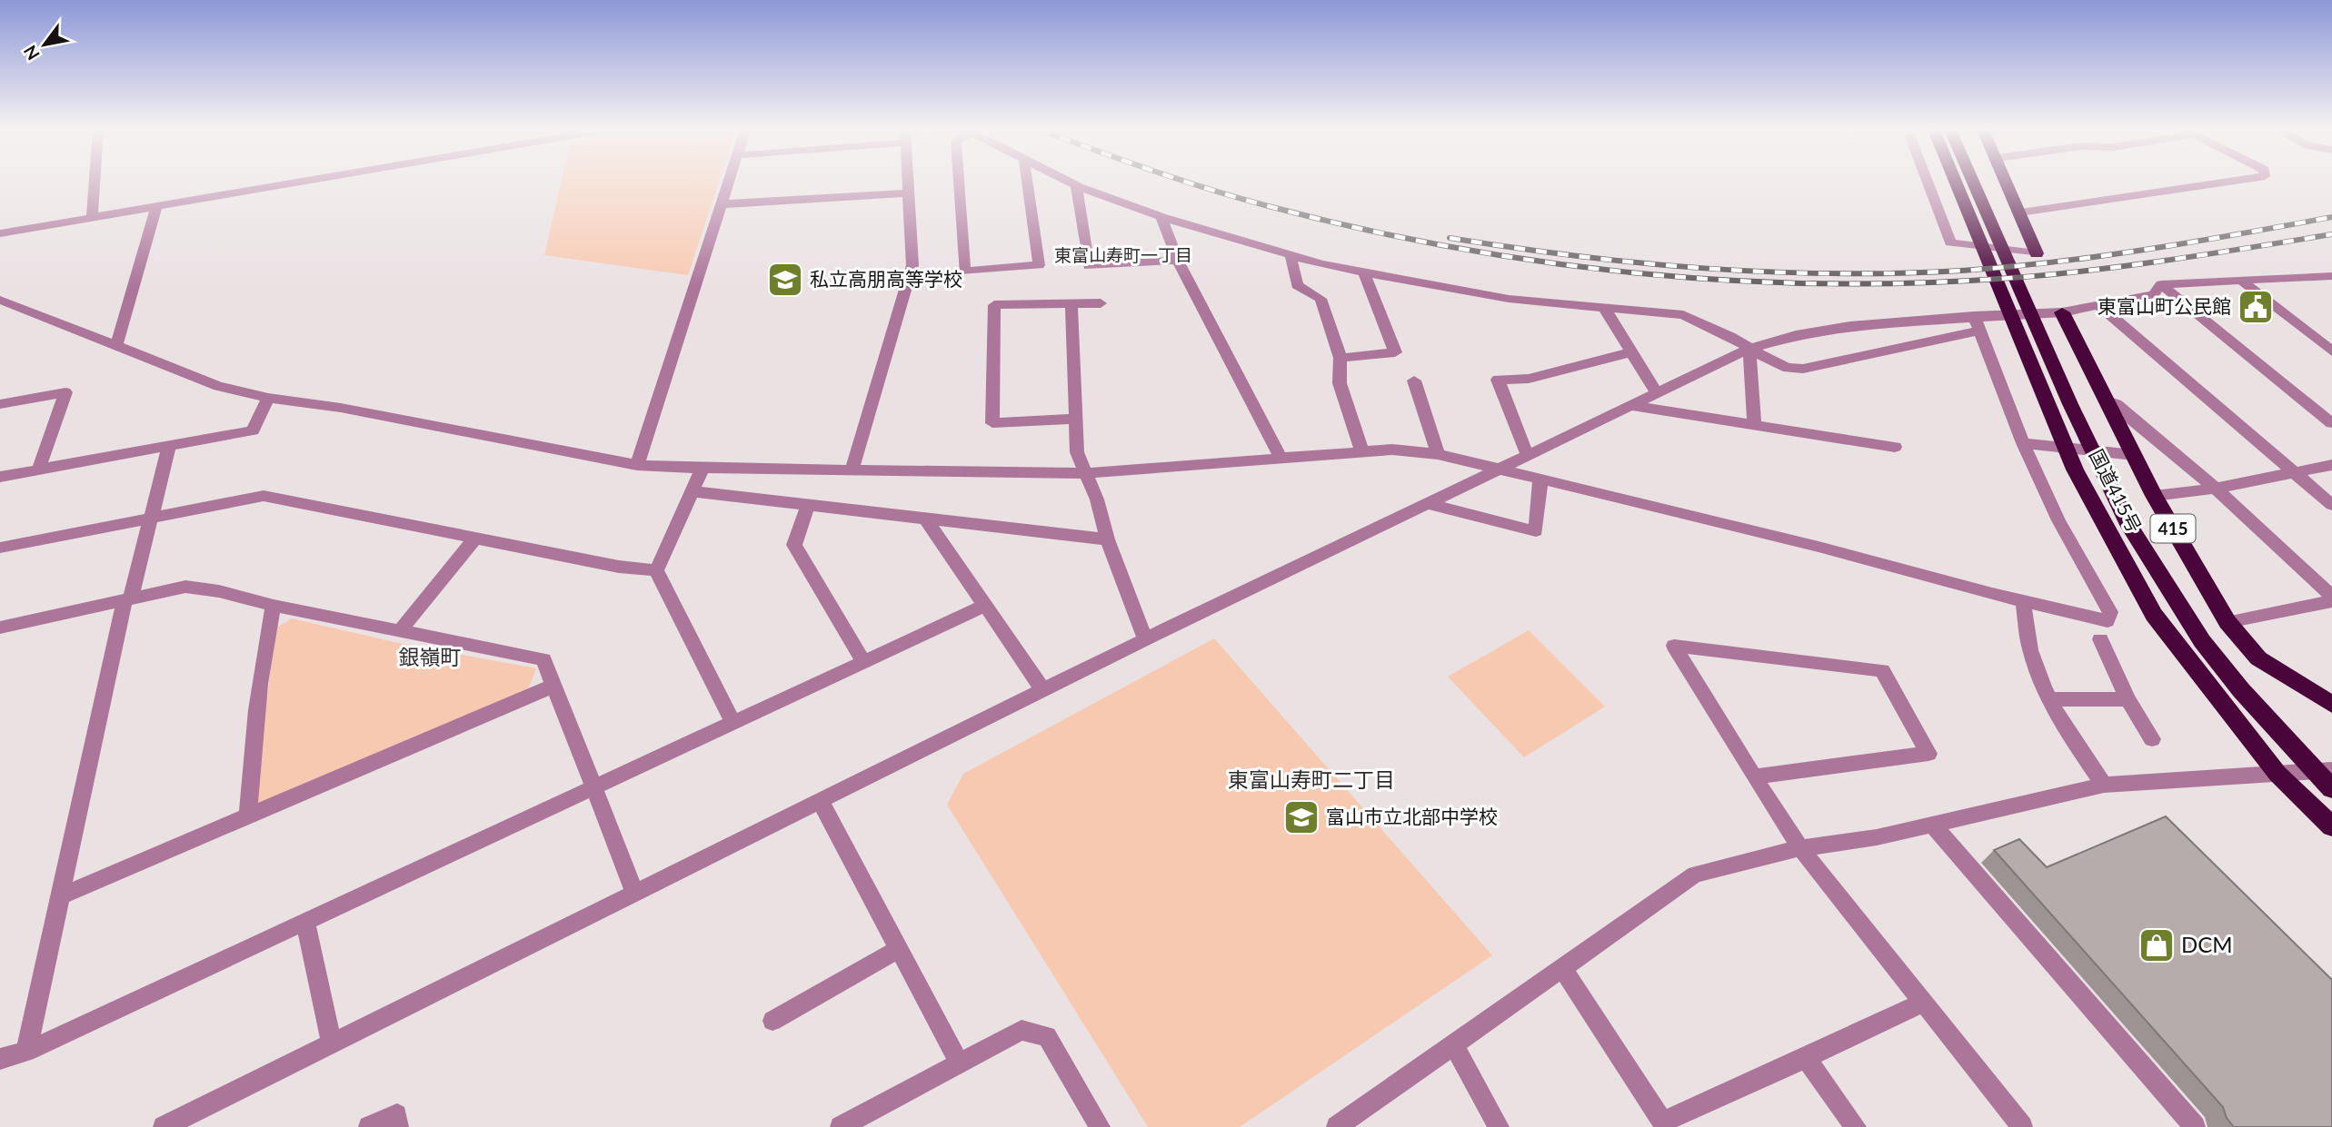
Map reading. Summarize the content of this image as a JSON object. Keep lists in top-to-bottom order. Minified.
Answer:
{"streets":{"highway":["国道415号","415"]},"districts":["東富山寿町一丁目","銀嶺町","東富山寿町二丁目"],"places":{"school or university":["私立高朋高等学校","富山市立北部中学校"],"public building":["東富山町公民館"],"shop":["DCM"]},"north":"bottom left"}
